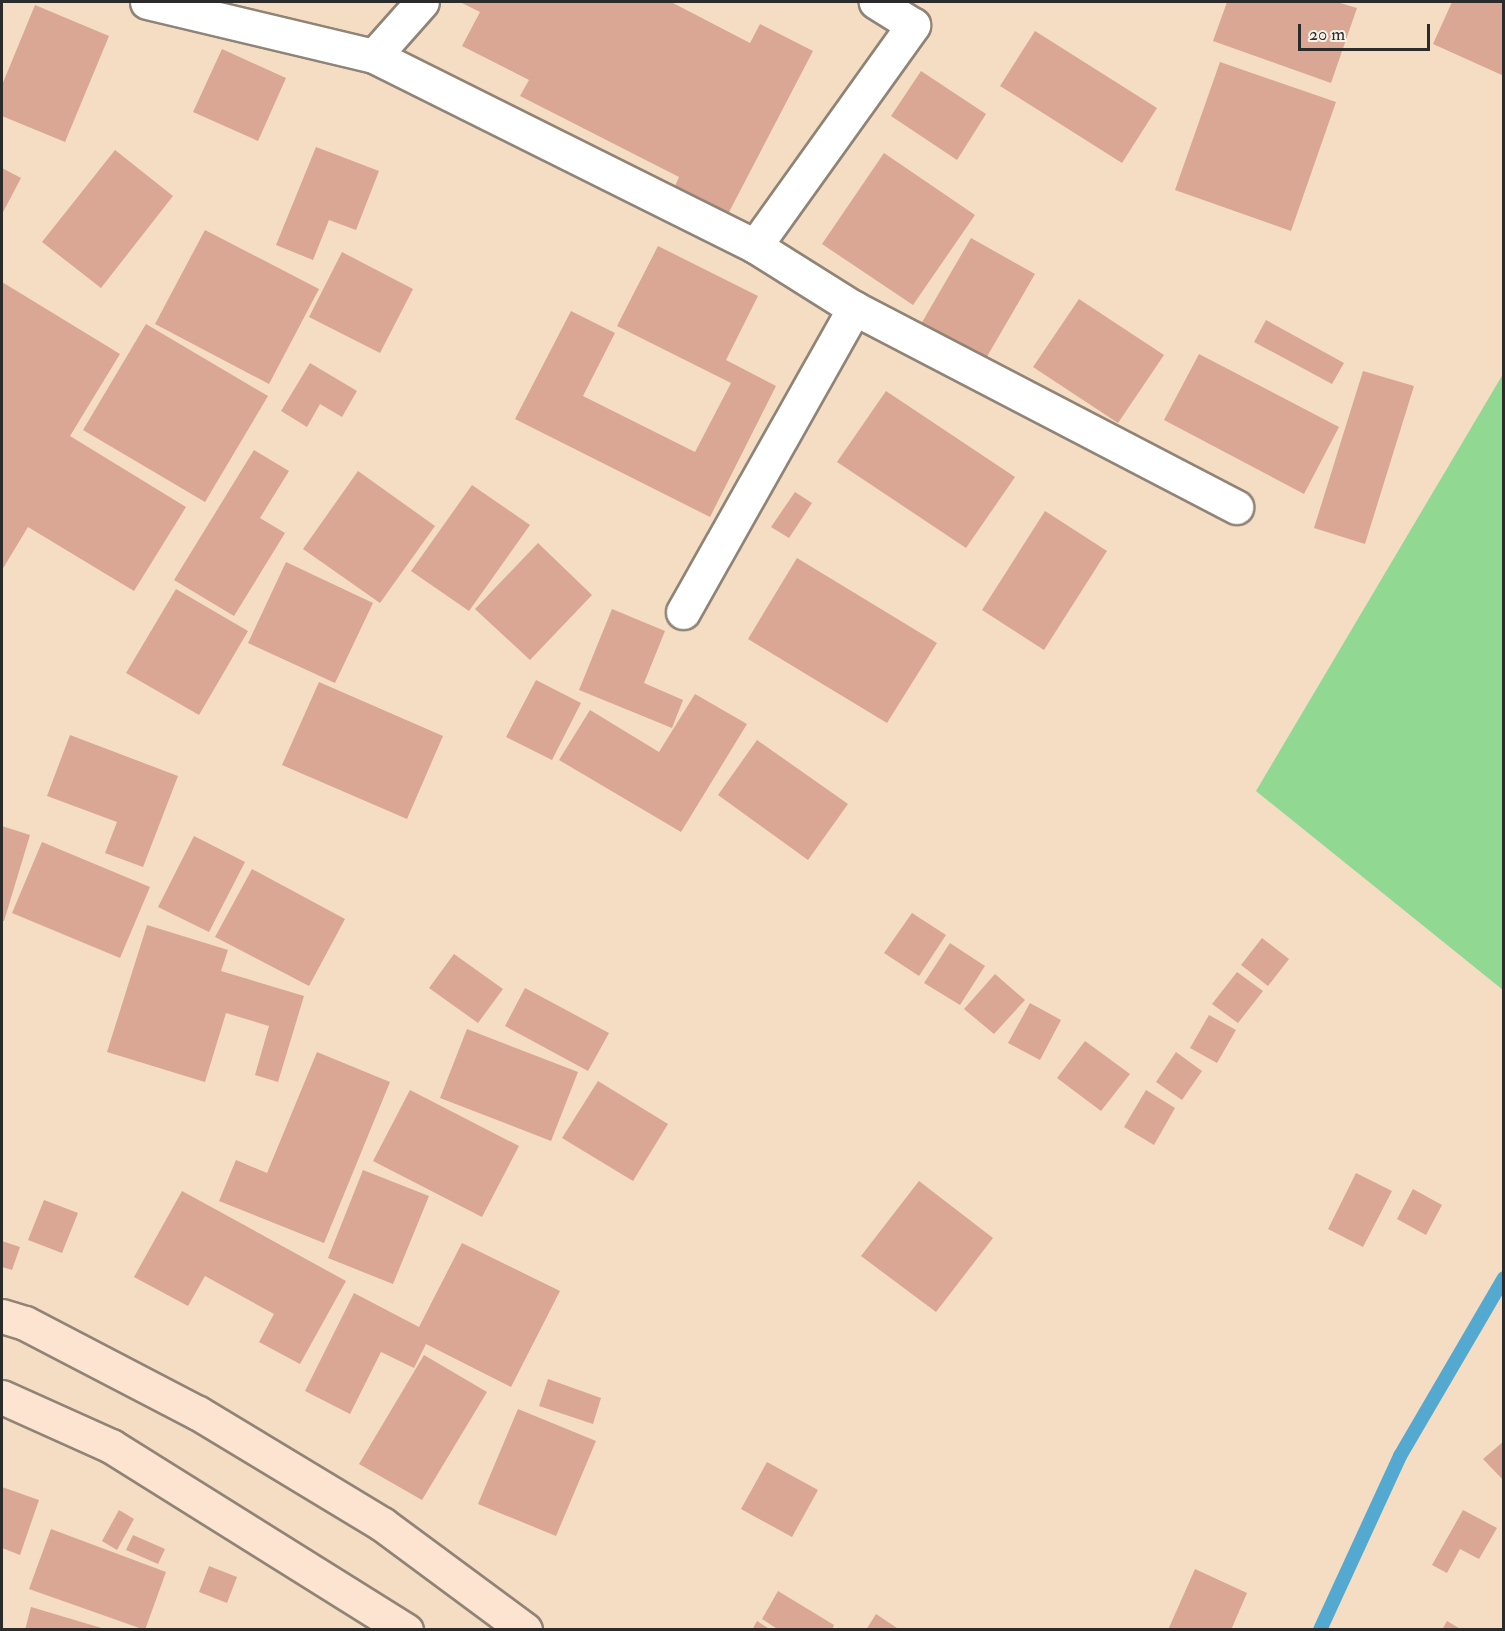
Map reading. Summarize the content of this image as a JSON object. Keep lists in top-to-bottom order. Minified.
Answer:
{"scale_bar":"20 m"}
